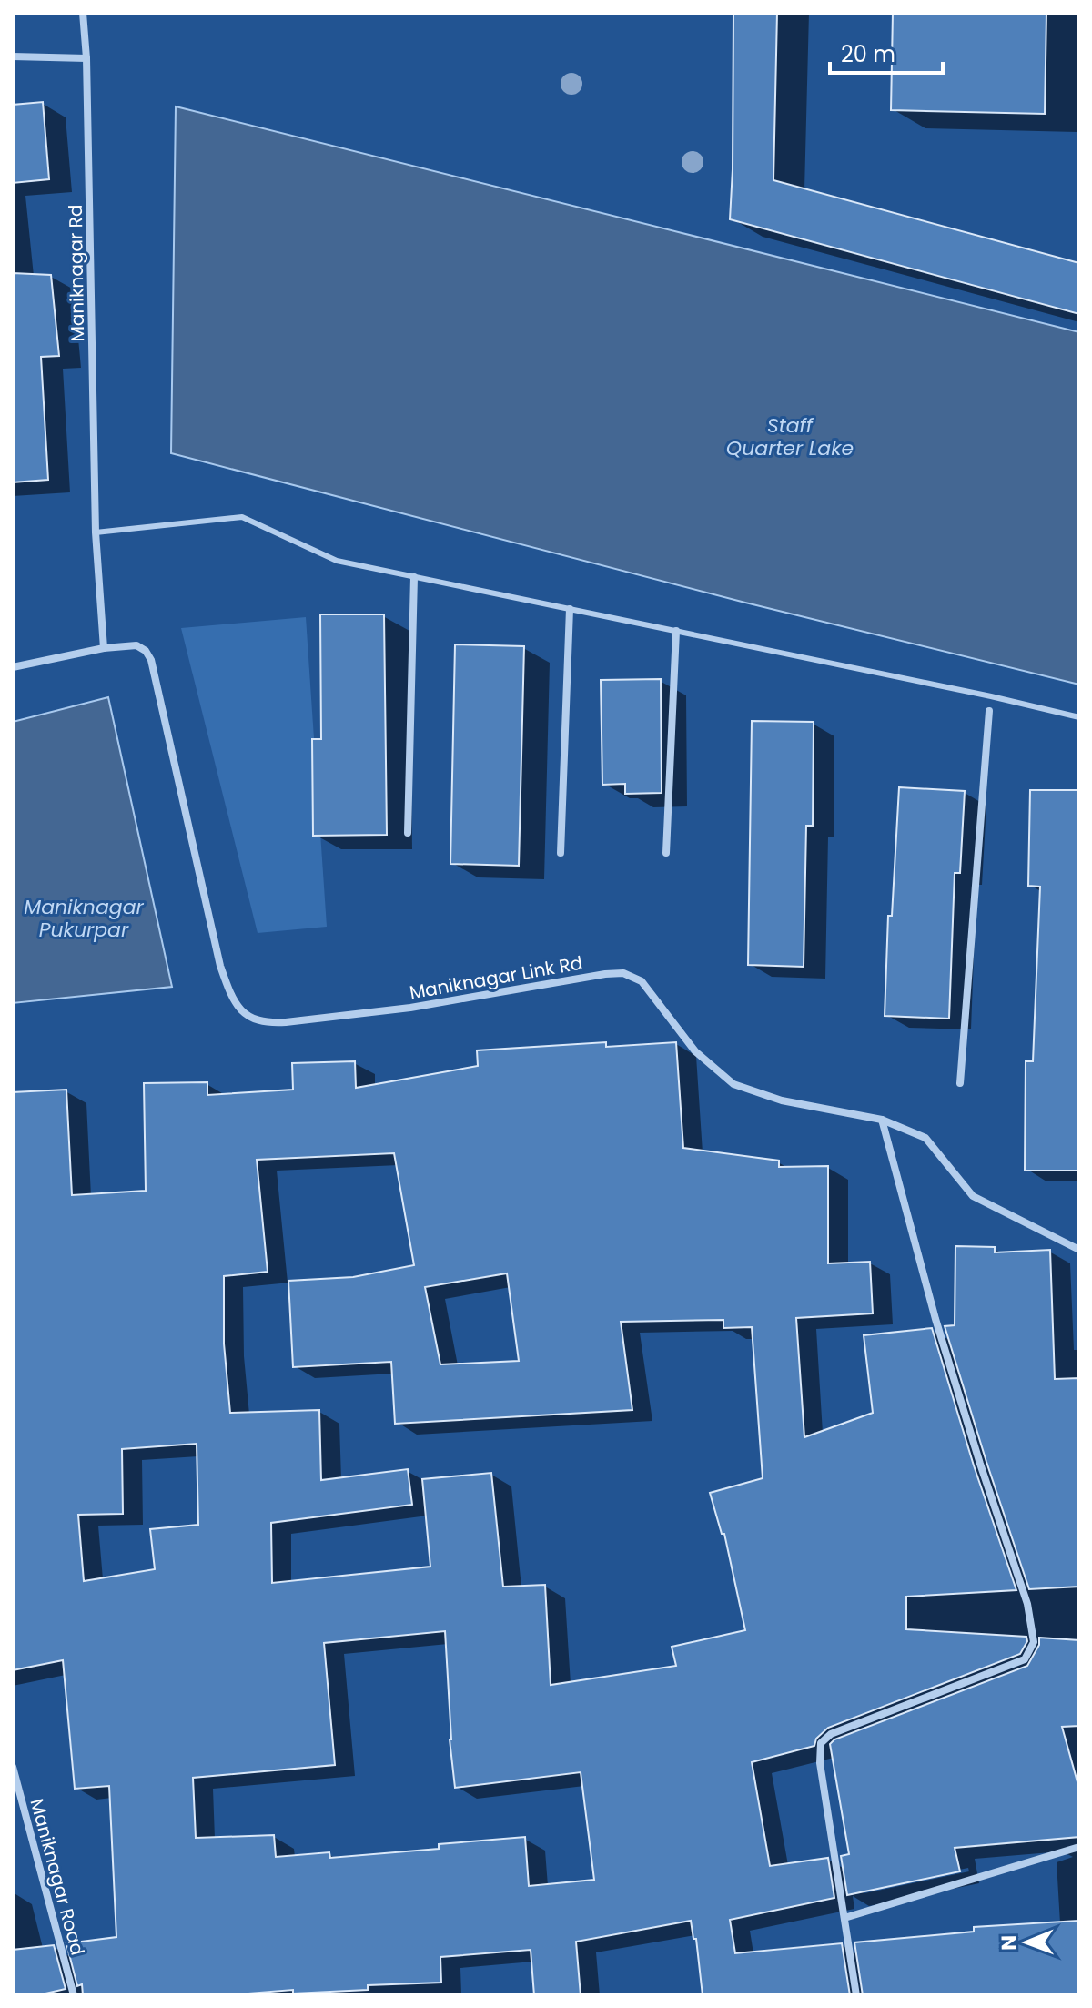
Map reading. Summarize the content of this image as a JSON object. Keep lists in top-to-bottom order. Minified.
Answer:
{"streets":{"street":["Maniknagar Rd","Maniknagar Link Rd","Maniknagar Road"]},"crossings":[["Maniknagar Rd","Maniknagar Link Rd"]],"water":["Staff Quarter Lake","Maniknagar Pukurpar"],"scale_bar":"20 m","north":"left"}
